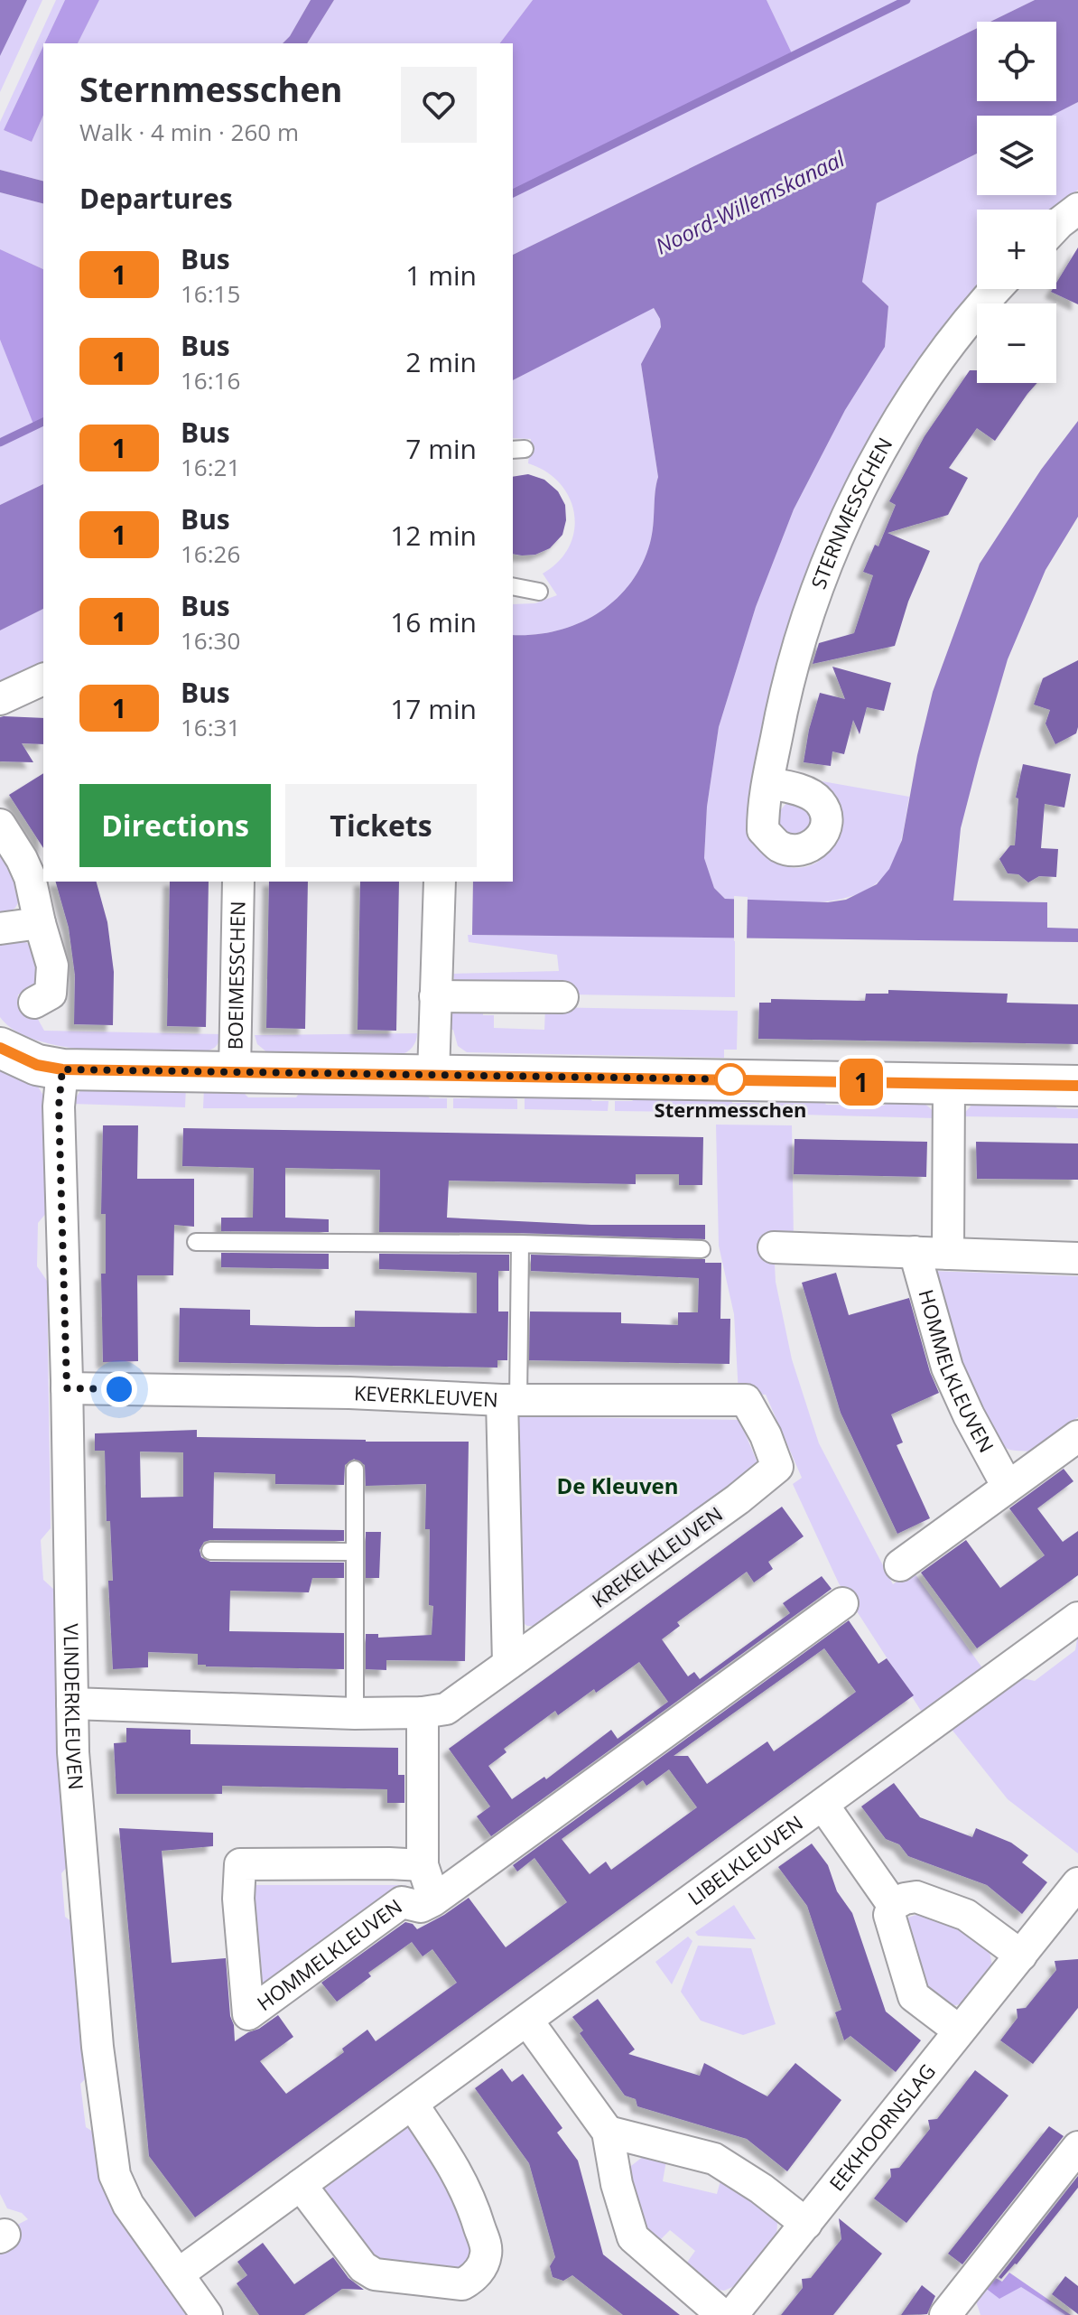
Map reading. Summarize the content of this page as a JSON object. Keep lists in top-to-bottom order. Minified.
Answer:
{"streets":{"street":["STERNMESSCHEN","BOEIMESSCHEN","HOMMELKLEUVEN","KEVERKLEUVEN","KREKELKLEUVEN","VLINDERKLEUVEN","LIBELKLEUVEN","EEKHOORNSLAG"]},"crossings":[["KEVERKLEUVEN","KREKELKLEUVEN"],["KEVERKLEUVEN","VLINDERKLEUVEN"],["KREKELKLEUVEN","VLINDERKLEUVEN"],["VLINDERKLEUVEN","LIBELKLEUVEN"]],"districts":["De Kleuven"],"water":["Noord-Willemskanaal"],"places":["Sternmesschen"],"lines":["bus line 1"],"page":{"on_map":"1","map_buttons":["+","−"],"heading":[["Sternmesschen","Walk · 4 min · 260 m"],"Departures"],"list":[{"mark":"1","name":"Bus","note":"16:15","value":"1 min"},{"mark":"1","name":"Bus","note":"16:16","value":"2 min"},{"mark":"1","name":"Bus","note":"16:21","value":"7 min"},{"mark":"1","name":"Bus","note":"16:26","value":"12 min"},{"mark":"1","name":"Bus","note":"16:30","value":"16 min"},{"mark":"1","name":"Bus","note":"16:31","value":"17 min"}],"buttons":["Directions","Tickets"]}}
